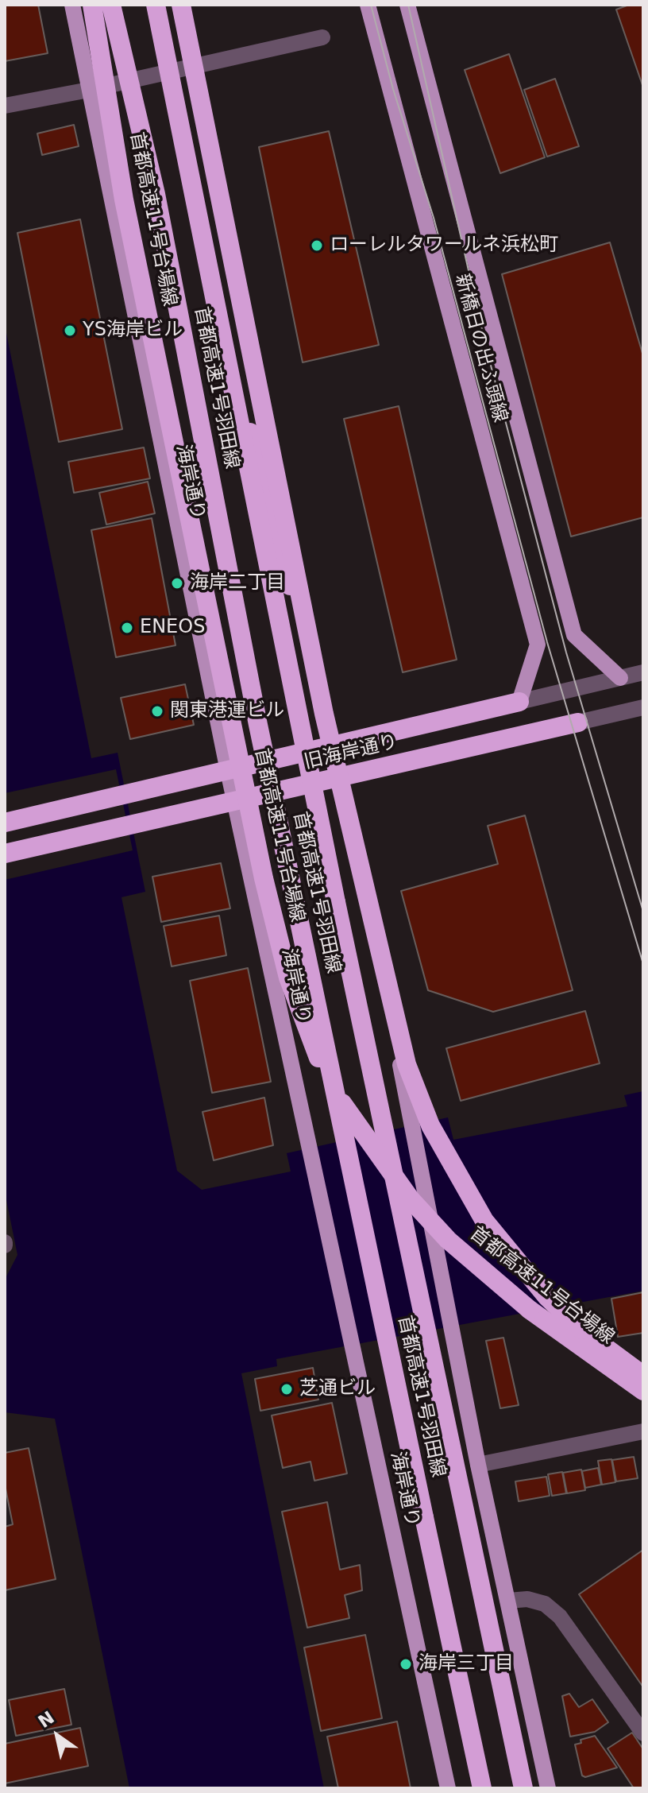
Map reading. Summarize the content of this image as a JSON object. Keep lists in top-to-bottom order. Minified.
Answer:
{"streets":{"highway":["首都高速11号台場線","首都高速1号羽田線","旧海岸通り"],"main road":["新橋日の出ふ頭線","海岸通り"]},"crossings":[["新橋日の出ふ頭線","旧海岸通り"],["海岸通り","旧海岸通り"]],"places":["ローレルタワールネ浜松町","YS海岸ビル","海岸二丁目","ENEOS","関東港運ビル","芝通ビル","海岸三丁目"],"north":"top left"}
